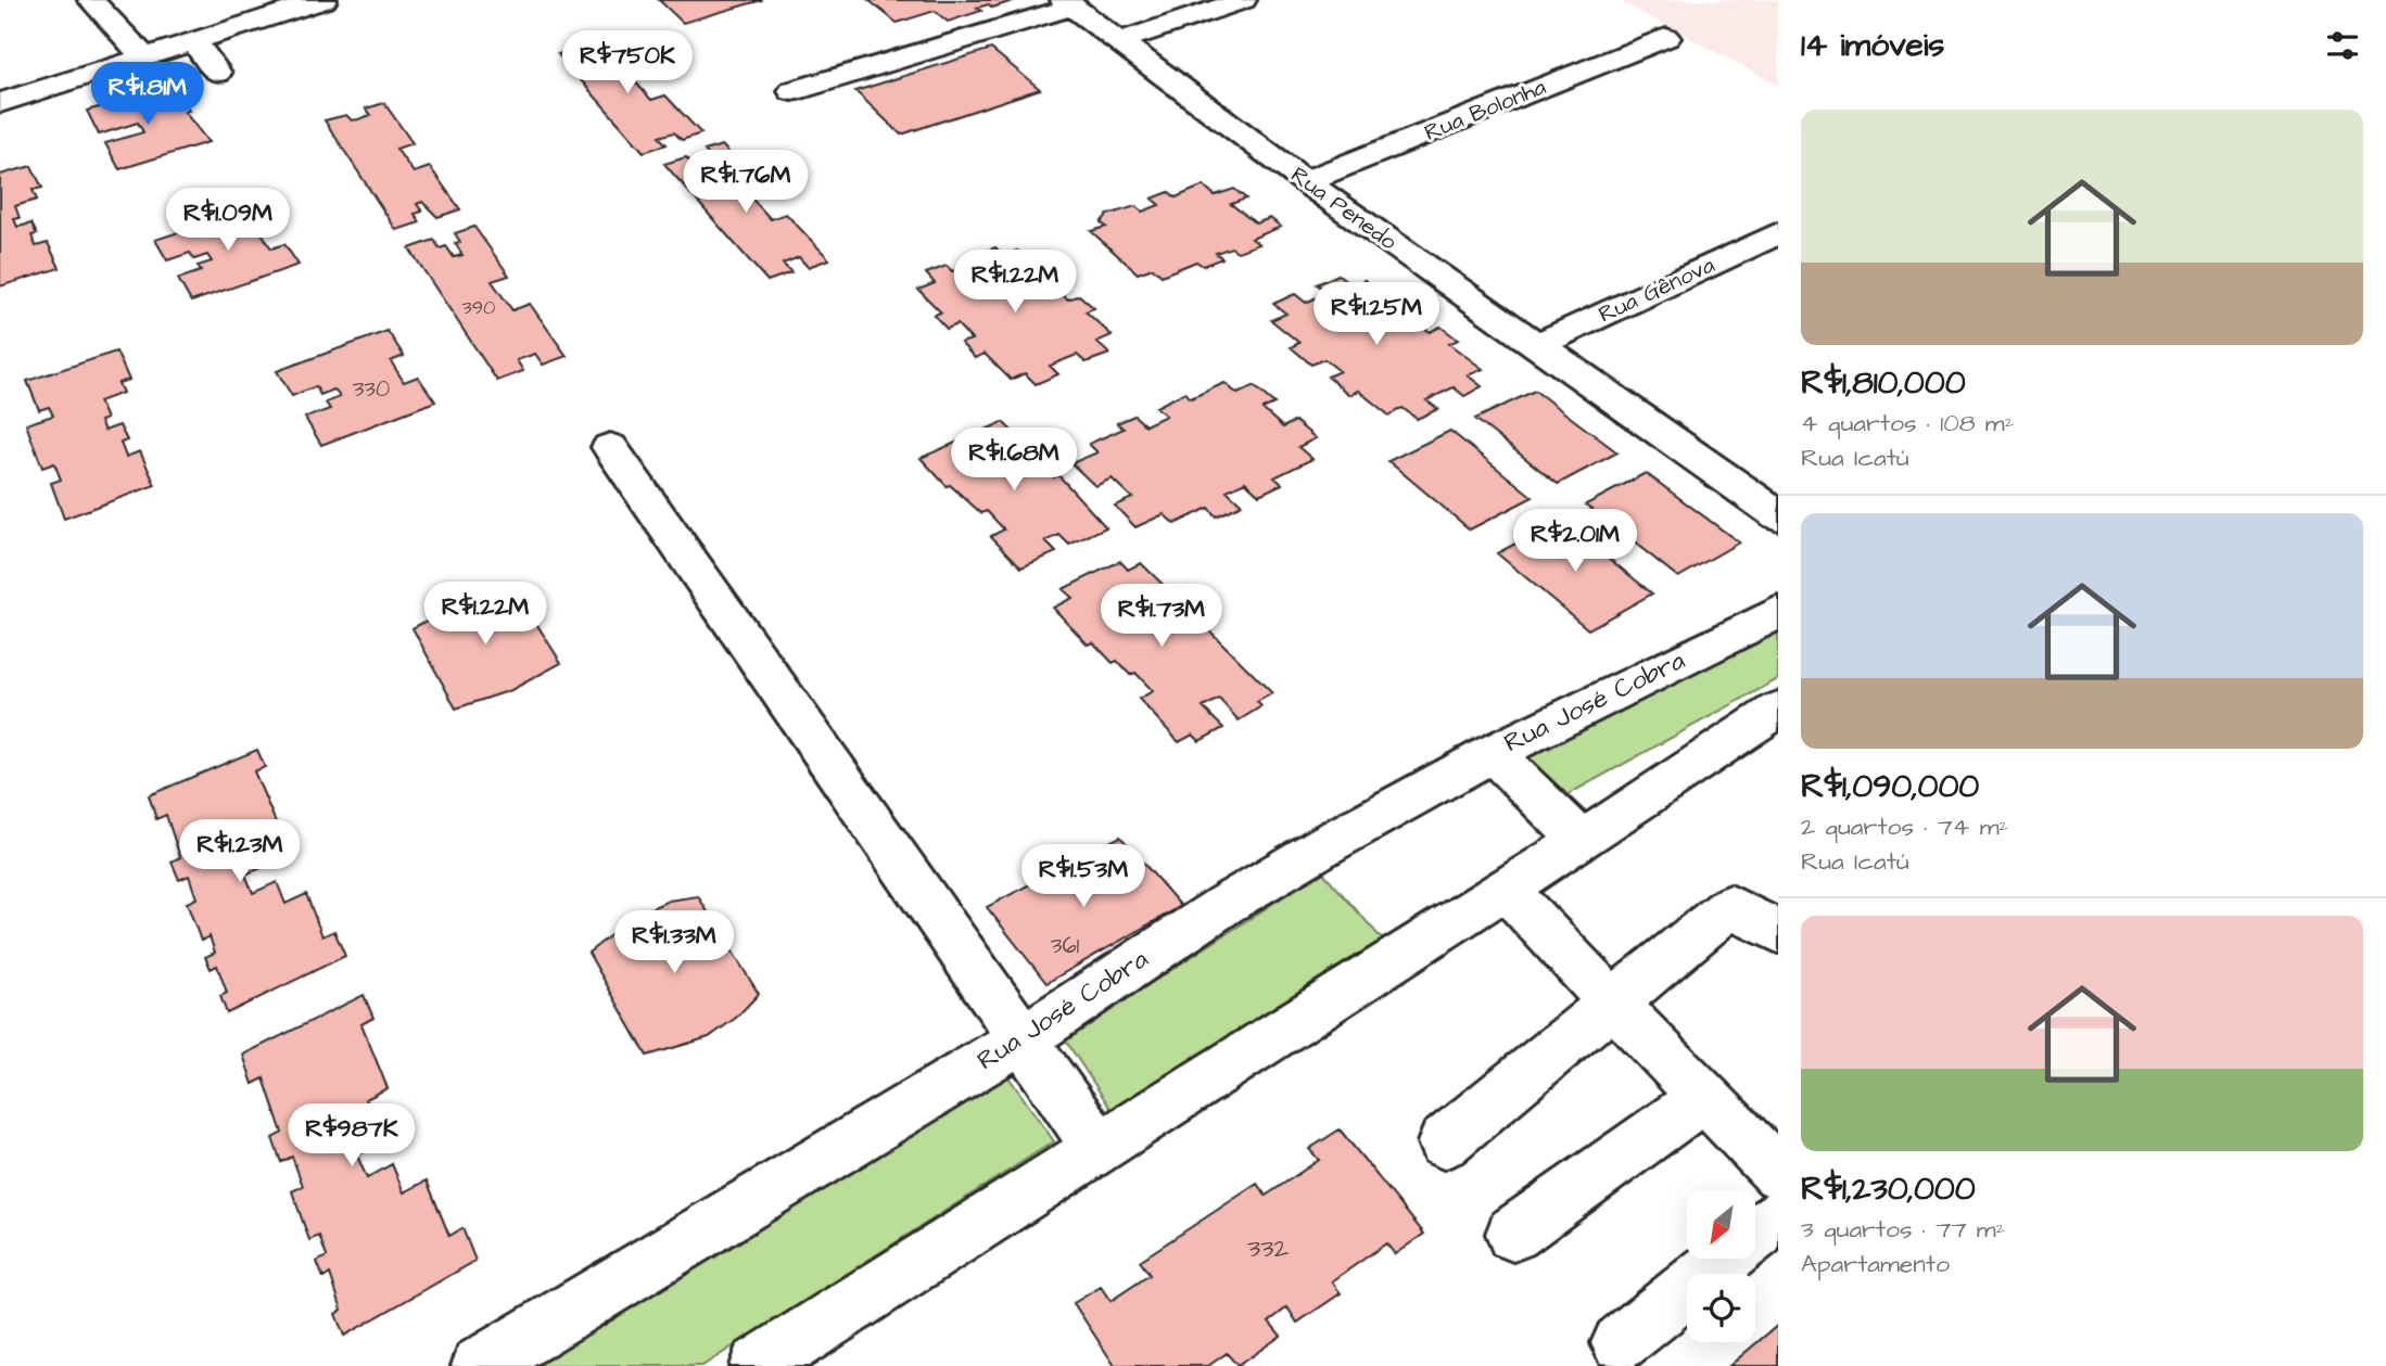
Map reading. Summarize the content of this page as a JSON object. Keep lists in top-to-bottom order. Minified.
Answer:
{"streets":{"street":["Rua Bolonha","Rua Penedo","Rua Gênova","Rua José Cobra"]},"crossings":[["Rua Bolonha","Rua Penedo"],["Rua Penedo","Rua Gênova"]],"house_numbers":["390","330","361","332"],"north":"bottom left","page":{"heading":"14 imóveis","price":["R$750K","R$1.81M","R$1.76M","R$1.09M","R$1.22M","R$1.25M","R$1.68M","R$2.01M","R$1.22M","R$1.73M","R$1.23M","R$1.53M","R$1.33M","R$987K"],"list":[{"name":"R$1,810,000","note":"4 quartos · 108 m² · Rua Icatú"},{"name":"R$1,090,000","note":"2 quartos · 74 m² · Rua Icatú"},{"name":"R$1,230,000","note":"3 quartos · 77 m² · Apartamento"}]}}
